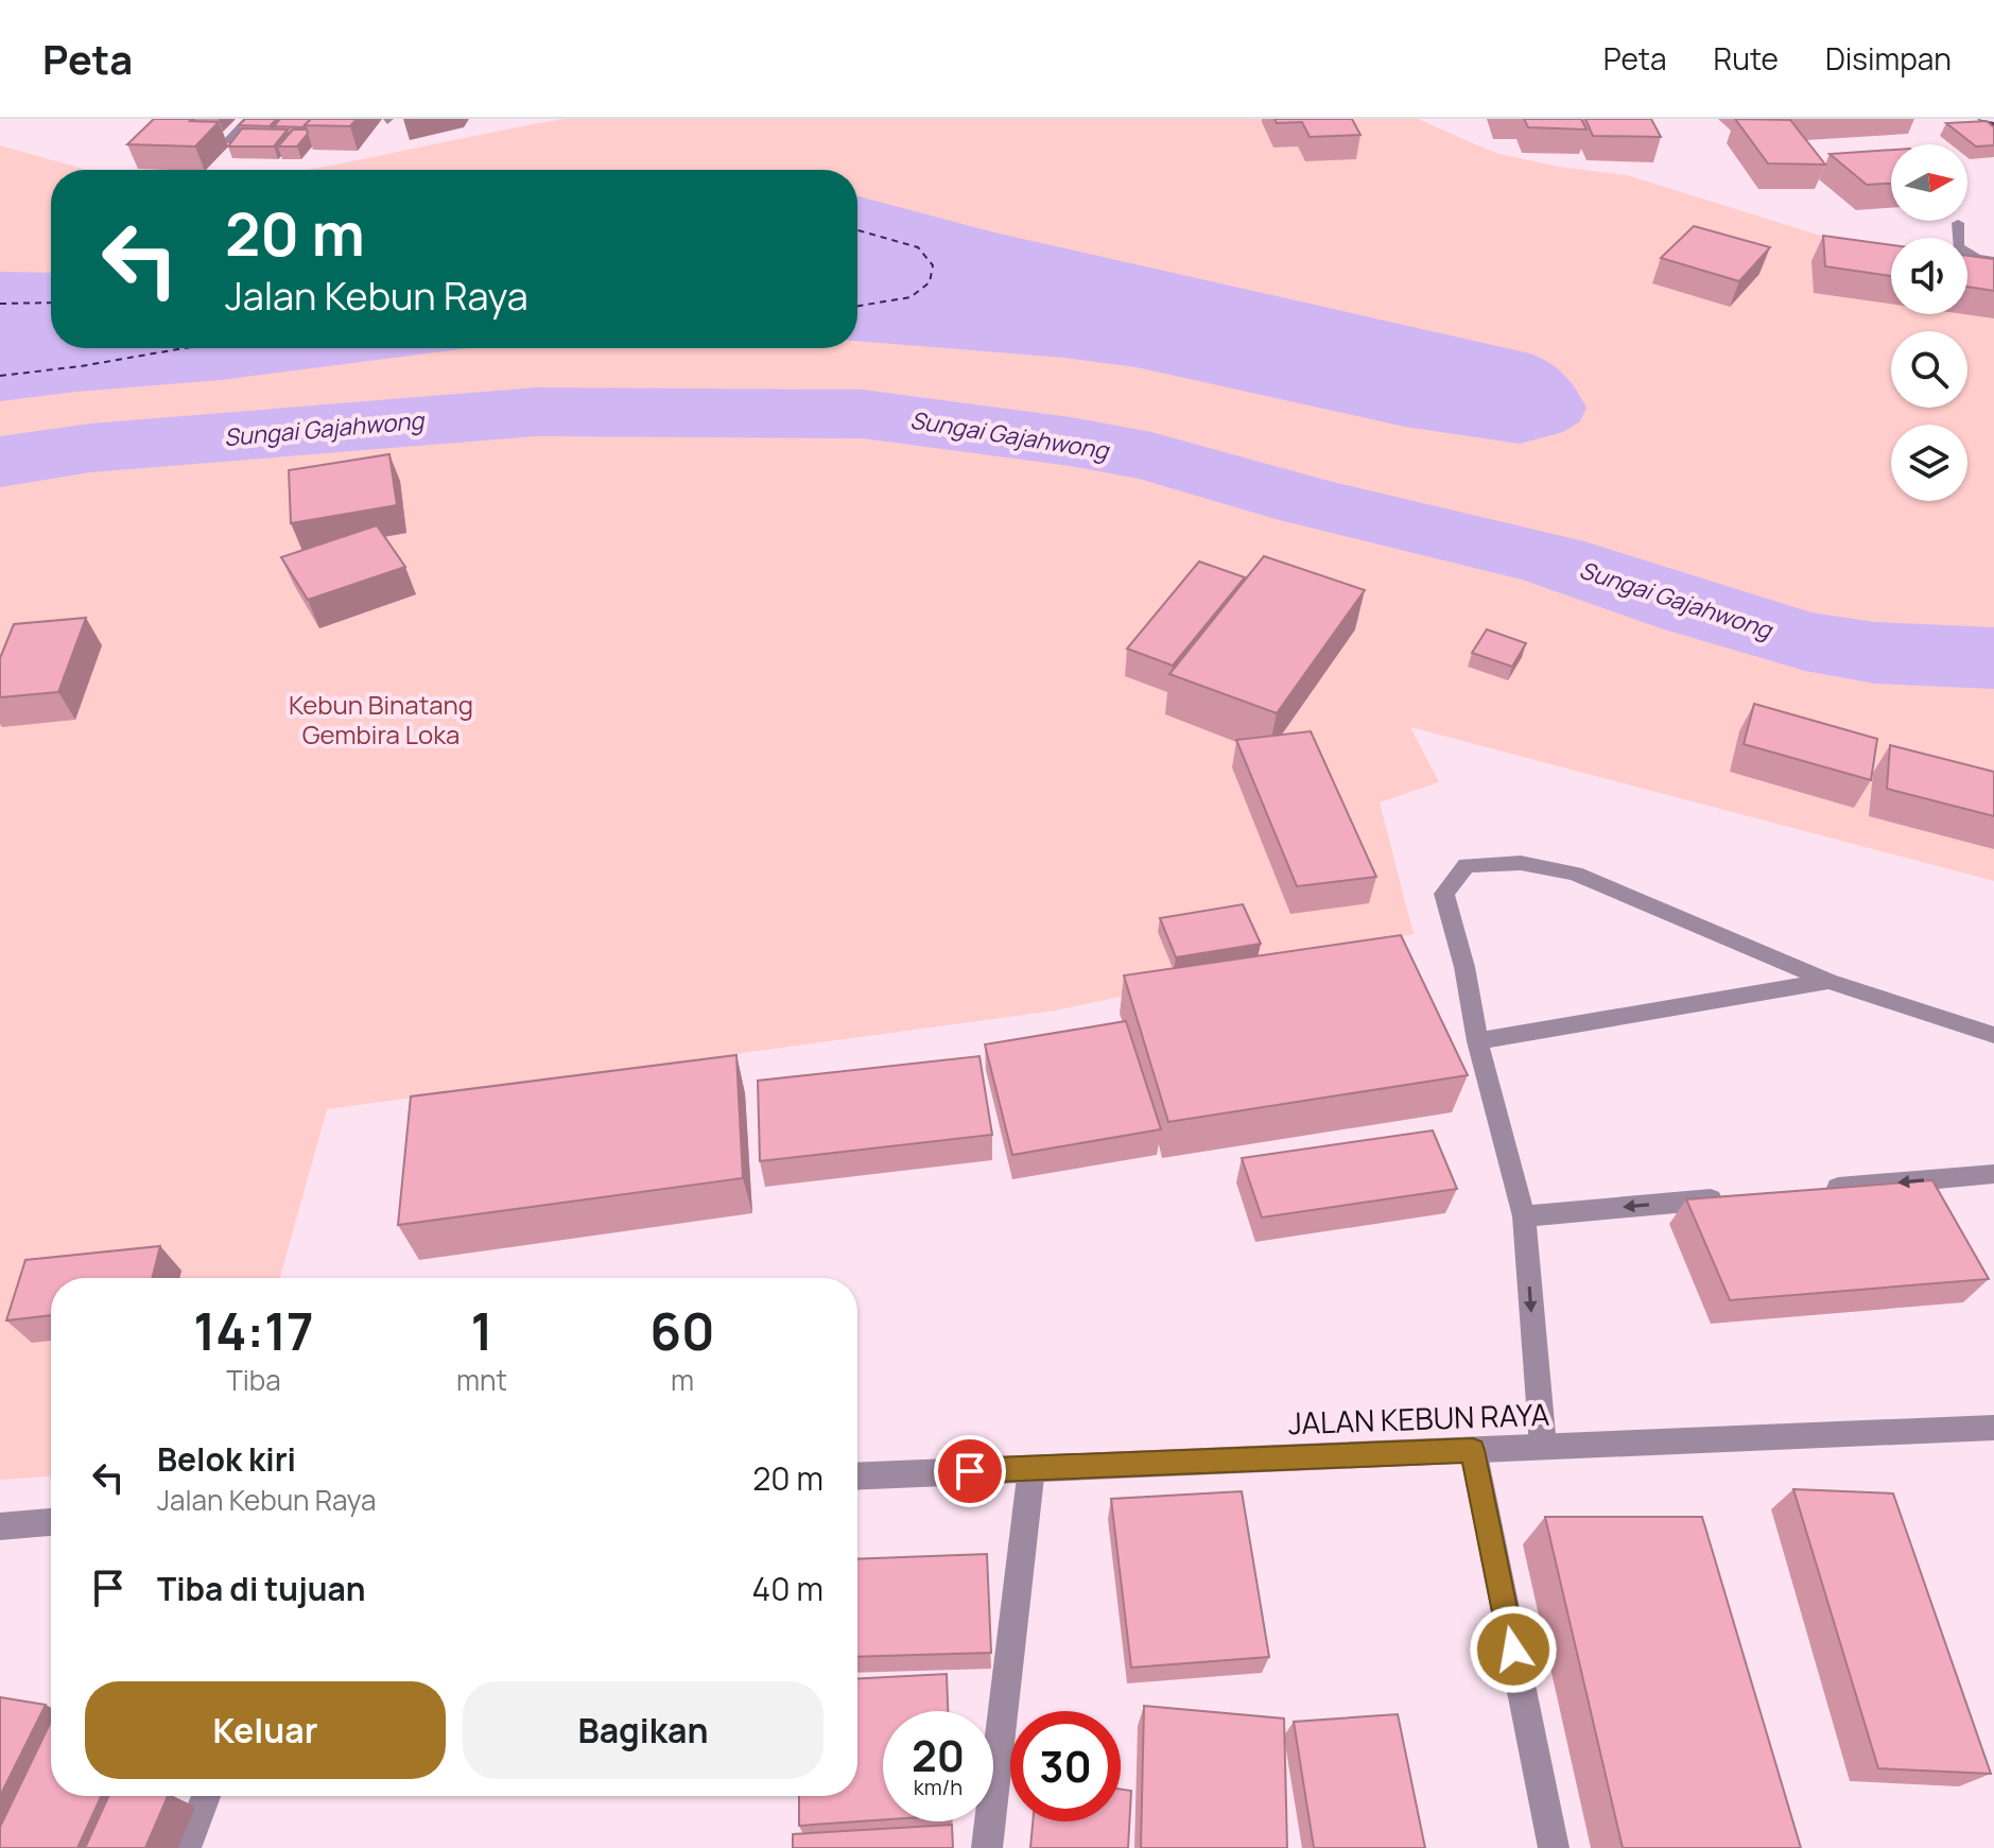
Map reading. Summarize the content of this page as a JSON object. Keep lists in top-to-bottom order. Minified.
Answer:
{"streets":{"street":["JALAN KEBUN RAYA"]},"water":["Sungai Gajahwong"],"parks":["Kebun Binatang Gembira Loka"],"north":"right","page":{"header":"Peta","nav":["Peta","Rute","Disimpan"],"turn":["20 m","Jalan Kebun Raya"],"eta":["14:17","Tiba","1","mnt","60","m"],"list":[{"name":"Belok kiri","note":"Jalan Kebun Raya","value":"20 m"},{"name":"Tiba di tujuan","value":"40 m"}],"buttons":["Keluar","Bagikan"],"speed":"20 km/h","limit":"30"}}
